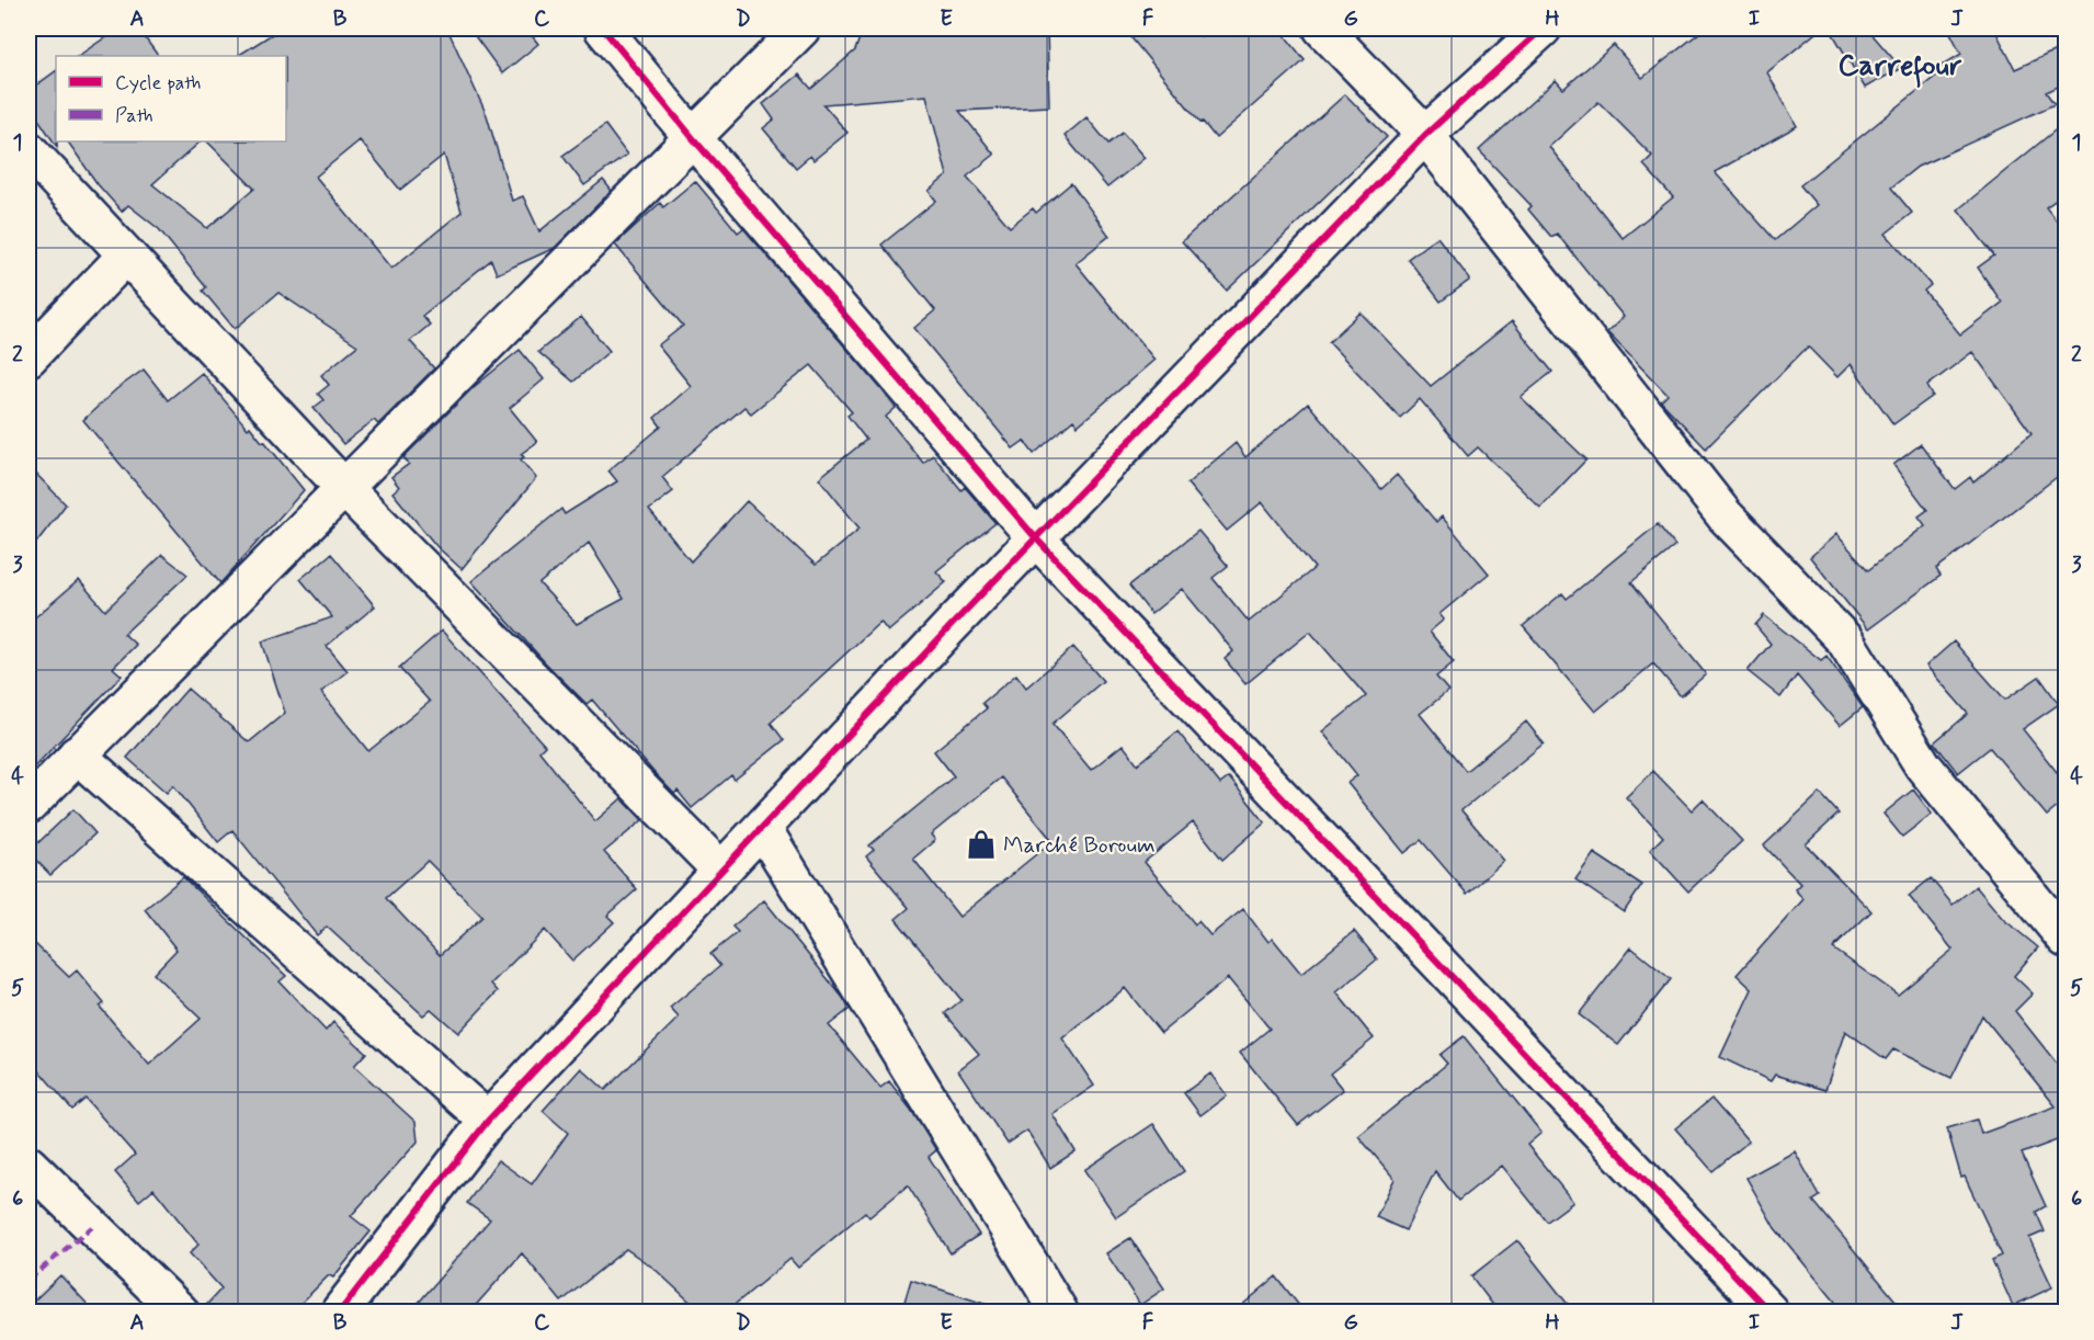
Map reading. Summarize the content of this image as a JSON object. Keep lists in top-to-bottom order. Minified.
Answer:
{"districts":["Carrefour"],"places":{"shop":["Marché Boroum"]},"legend":["Cycle path","Path"],"grid":{"columns":["A","B","C","D","E","F","G","H","I","J"],"rows":["1","2","3","4","5","6"]}}
